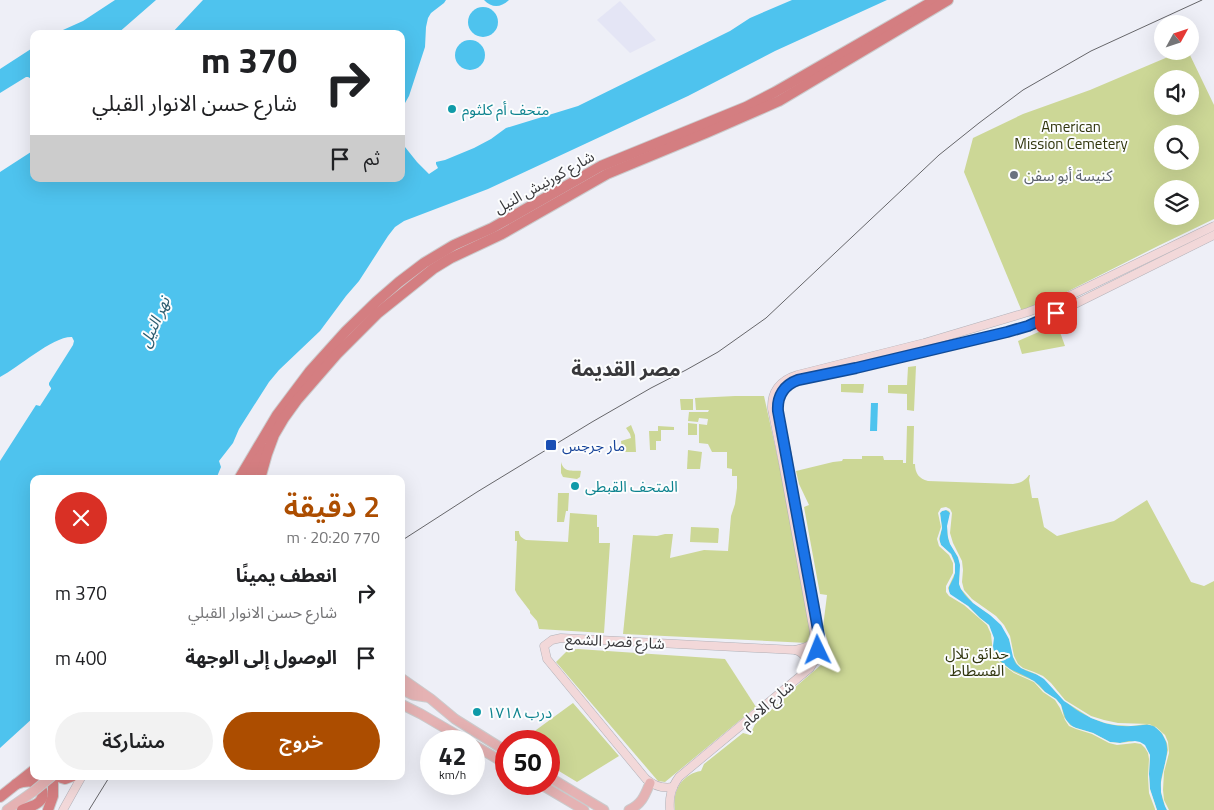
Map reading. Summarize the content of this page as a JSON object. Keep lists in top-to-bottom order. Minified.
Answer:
{"streets":{"highway":["شارع كورنيش النيل"],"main road":["شارع قصر الشمع","شارع الامام"]},"districts":["مصر القديمة"],"water":["نهر النيل"],"parks":["American Mission Cemetery","حدائق تلال الفسطاط"],"places":{"other":["متحف أم كلثوم","كنيسة أبو سفن","المتحف القبطى","درب ١٧١٨"],"transit":["مار جرجس"]},"north":"top right","page":{"turn":["370 m","شارع حسن الانوار القبلي"],"then":"ثم","heading":["2 دقيقة","770 m · 20:20"],"list":[{"name":"انعطف يمينًا","note":"شارع حسن الانوار القبلي","value":"370 m"},{"name":"الوصول إلى الوجهة","value":"400 m"}],"buttons":["خروج","مشاركة"],"speed":"42 km/h","limit":"50"}}
